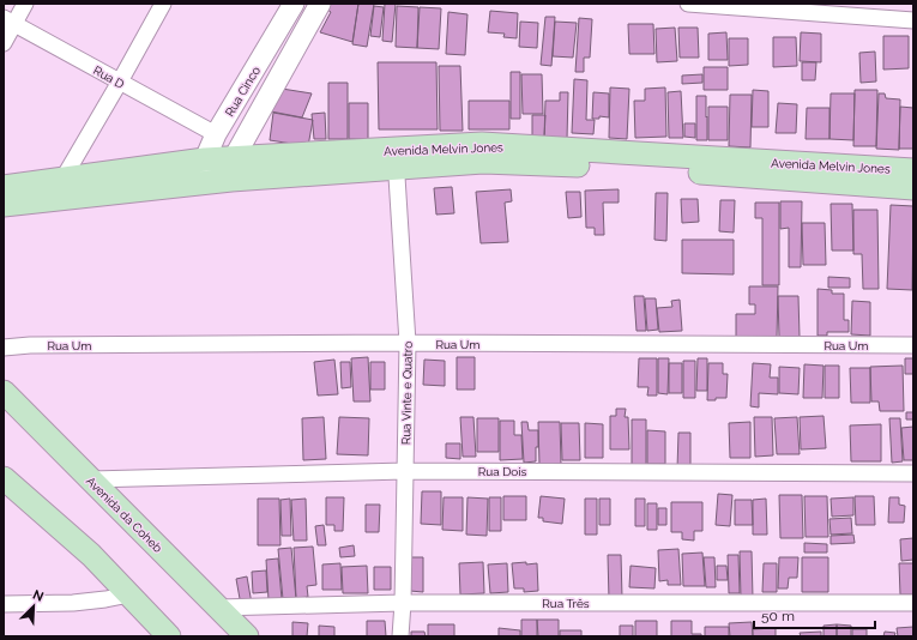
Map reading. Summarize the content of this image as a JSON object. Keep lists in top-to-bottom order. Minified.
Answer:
{"streets":{"main road":["Avenida Melvin Jones","Avenida da Coheb"],"street":["Rua D","Rua Cinco","Rua Um","Rua Vinte e Quatro","Rua Dois","Rua Três"]},"crossings":[["Rua D","Rua Cinco"],["Rua Cinco","Avenida Melvin Jones"],["Avenida Melvin Jones","Rua Vinte e Quatro"],["Rua Um","Rua Vinte e Quatro"],["Rua Vinte e Quatro","Rua Dois"],["Rua Vinte e Quatro","Rua Três"],["Rua Dois","Avenida da Coheb"],["Avenida da Coheb","Rua Três"]],"scale_bar":"50 m","north":"top right"}
